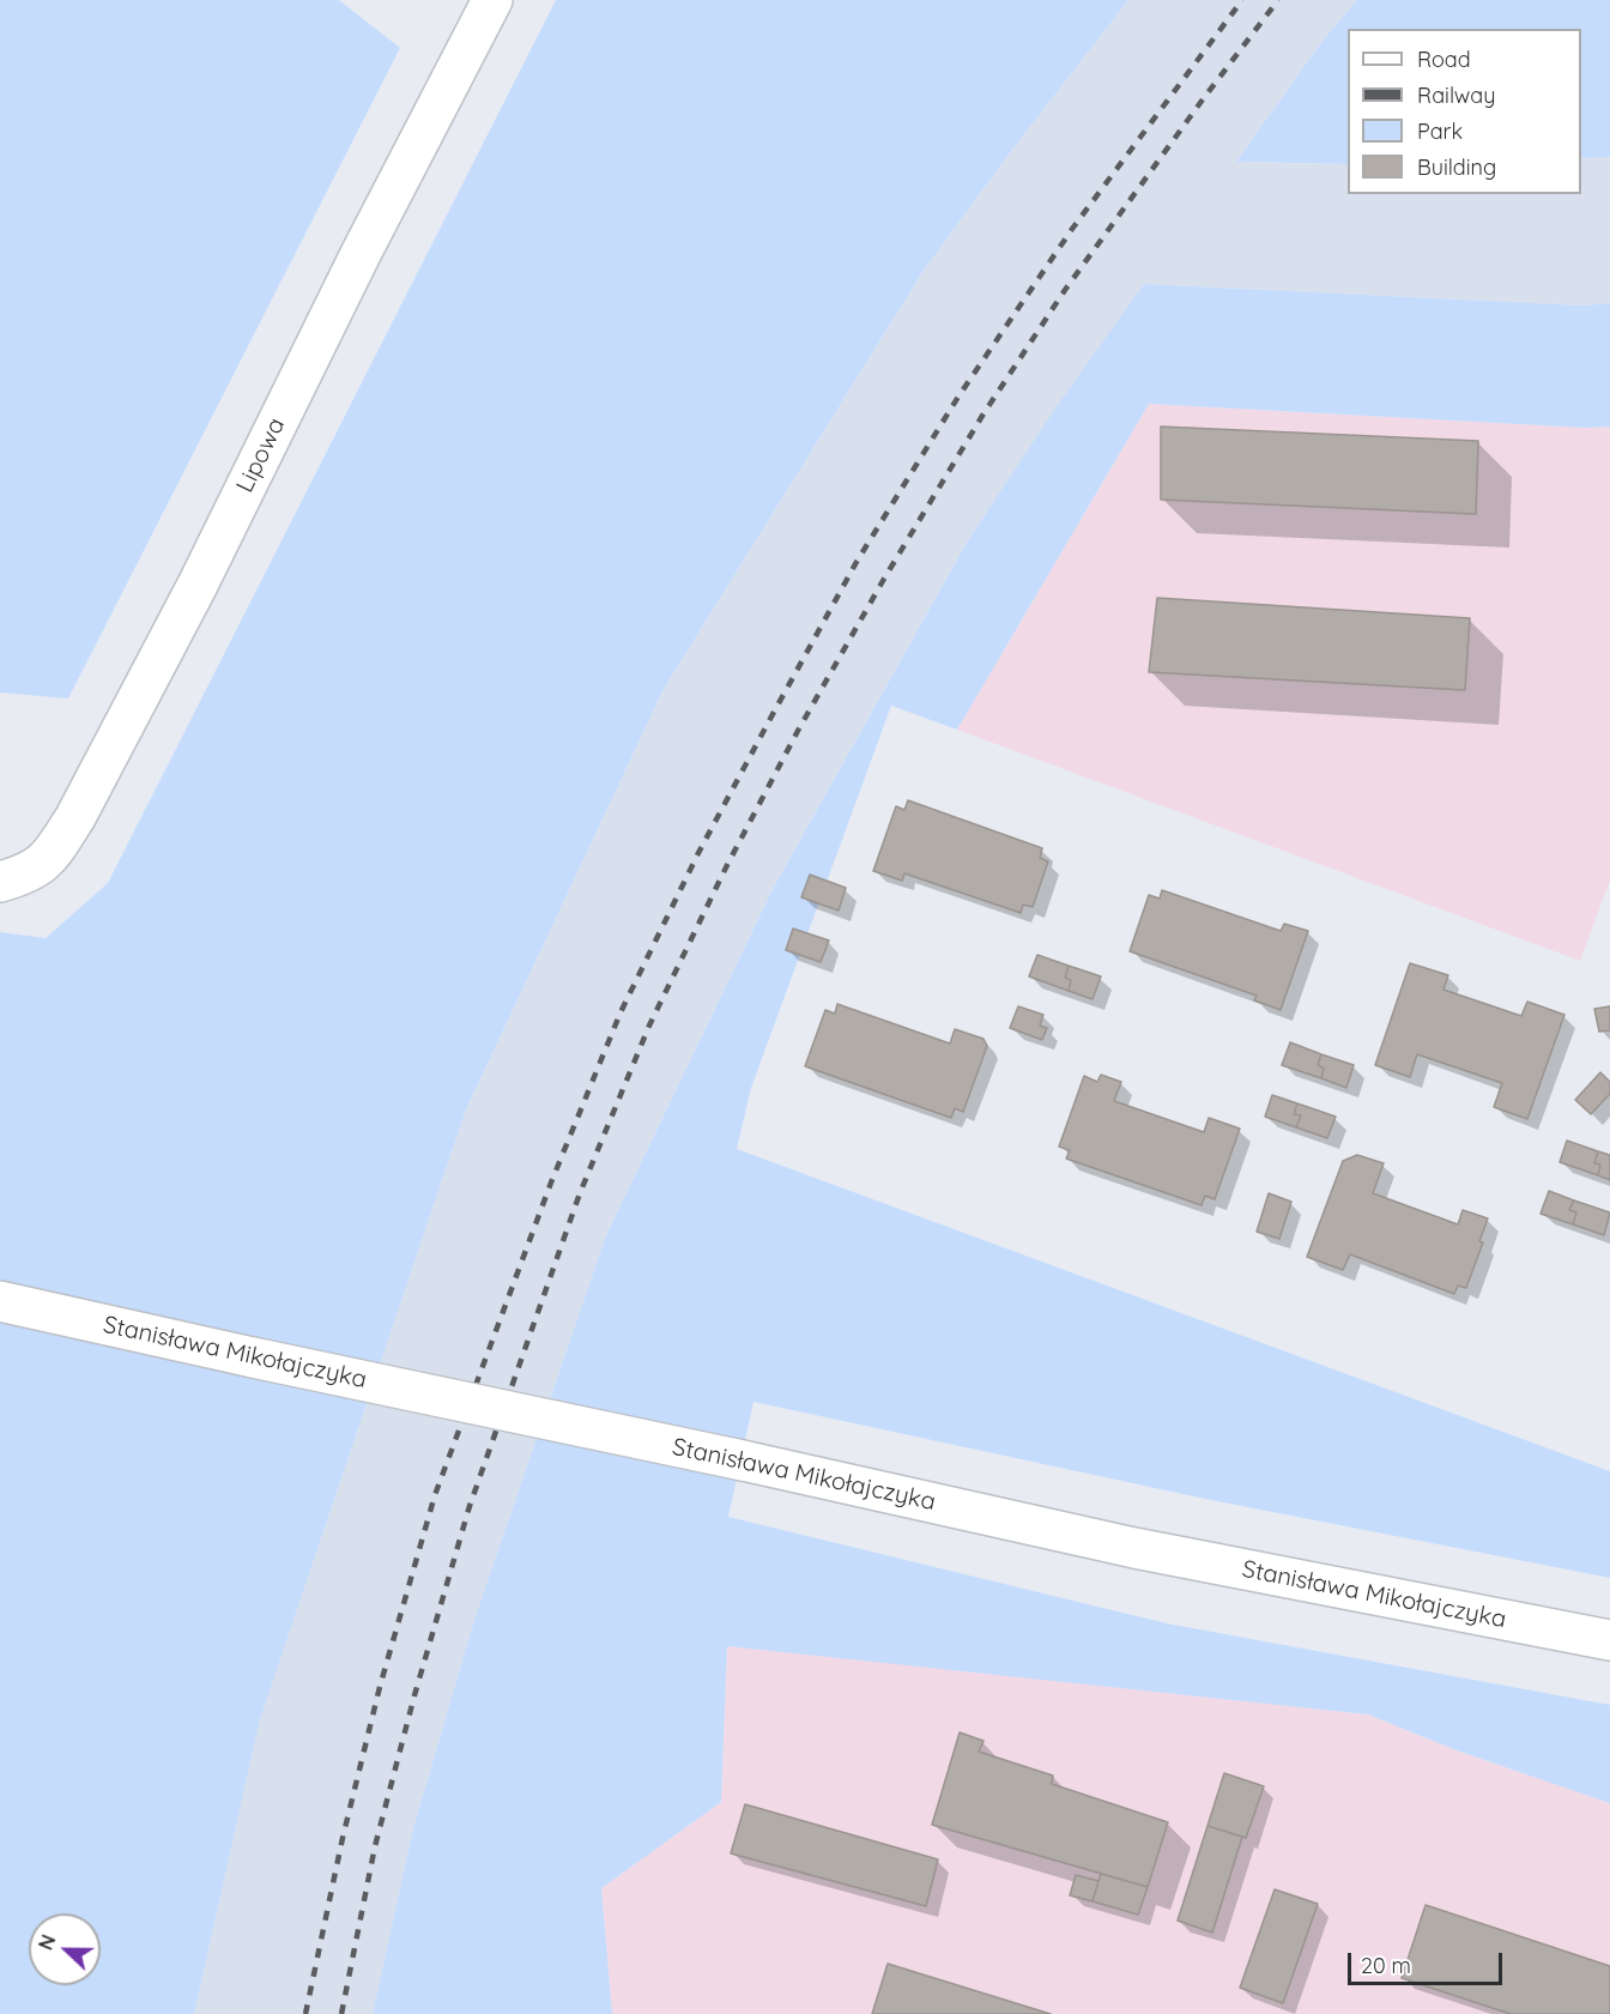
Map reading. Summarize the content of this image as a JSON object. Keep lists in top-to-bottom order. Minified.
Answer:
{"streets":{"street":["Lipowa","Stanisława Mikołajczyka"]},"legend":["Road","Railway","Park","Building"],"scale_bar":"20 m","north":"left"}
